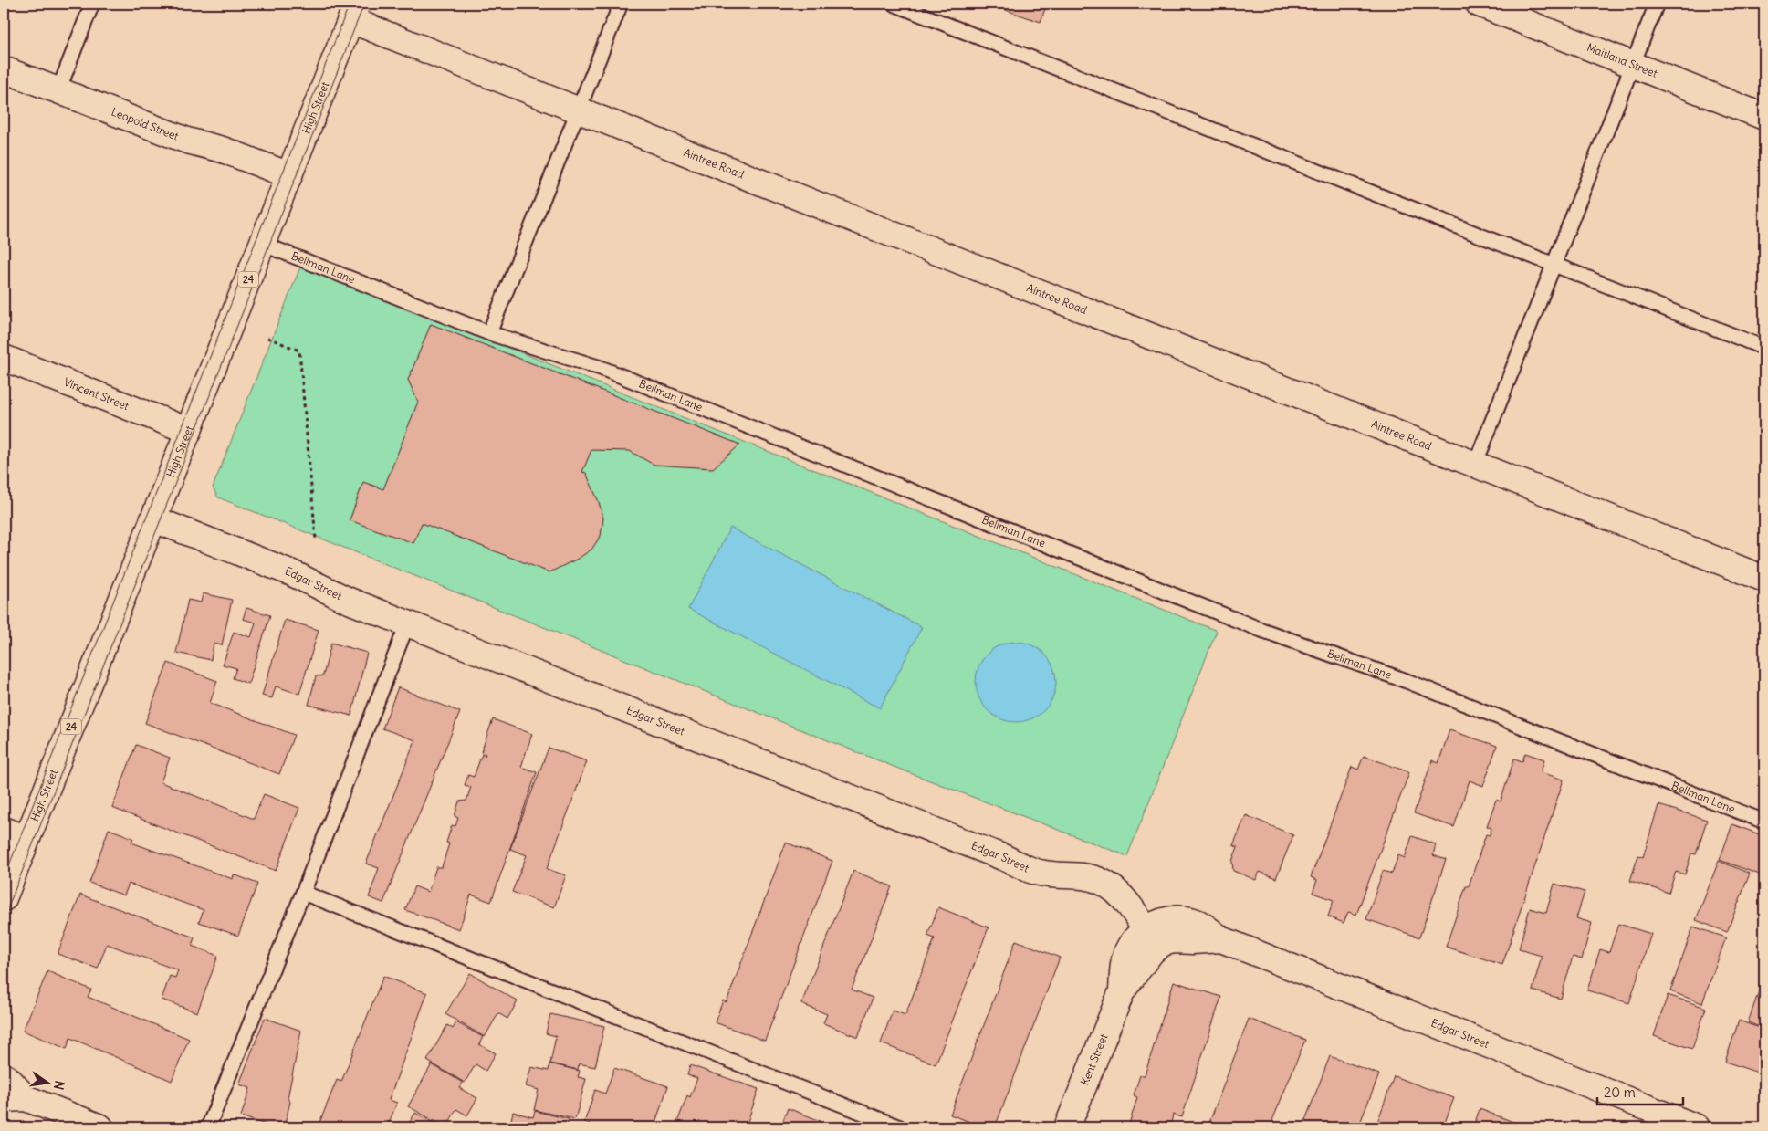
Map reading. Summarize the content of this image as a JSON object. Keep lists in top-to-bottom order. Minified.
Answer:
{"streets":{"street":["Maitland Street","High Street","Leopold Street","Aintree Road","24","Vincent Street","Edgar Street","Kent Street"],"lane":["Bellman Lane"]},"crossings":[["High Street","Leopold Street"],["High Street","Aintree Road"],["High Street","Bellman Lane"],["High Street","Vincent Street"],["High Street","Edgar Street"],["Edgar Street","Kent Street"]],"scale_bar":"20 m","north":"right"}
